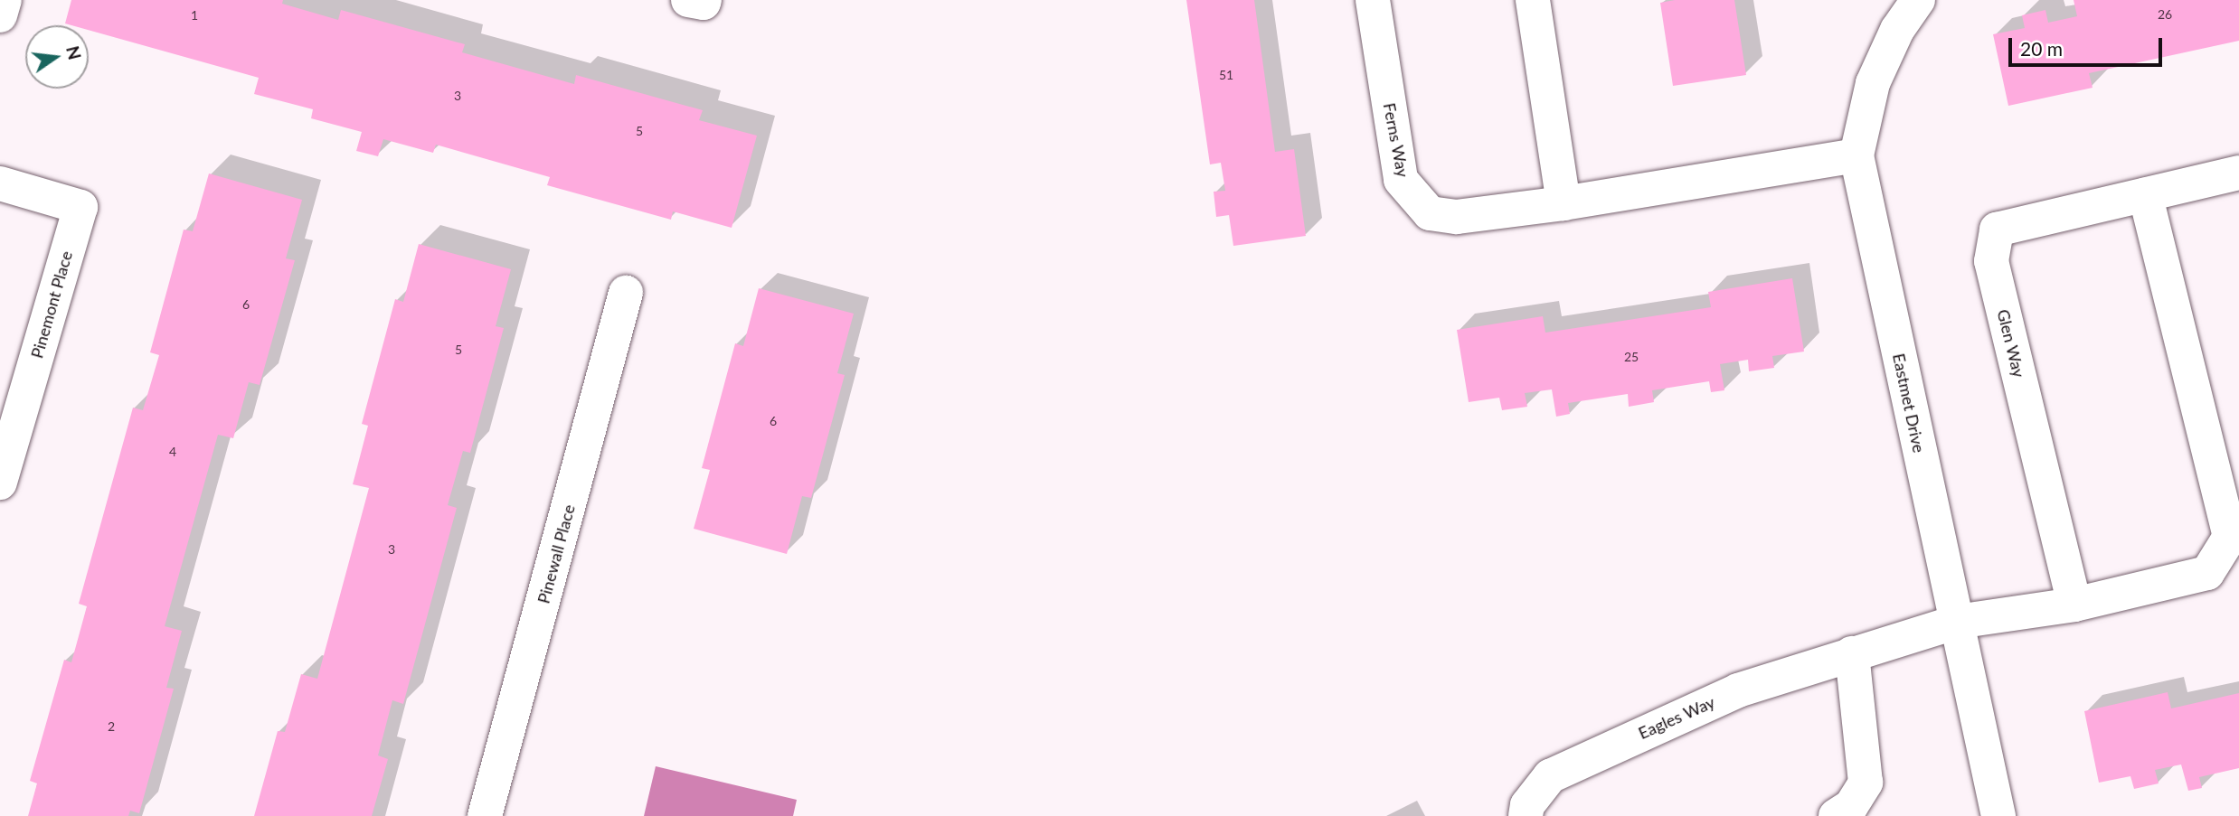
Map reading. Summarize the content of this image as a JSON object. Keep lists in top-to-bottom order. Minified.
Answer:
{"streets":{"street":["Ferns Way","Pinemont Place","Glen Way","Eastmet Drive","Pinewall Place","Eagles Way"]},"crossings":[["Ferns Way","Eastmet Drive"],["Eastmet Drive","Eagles Way"]],"house_numbers":["26","1","51","3","5","6","5","25","6","4","3","2"],"scale_bar":"20 m","north":"right"}
